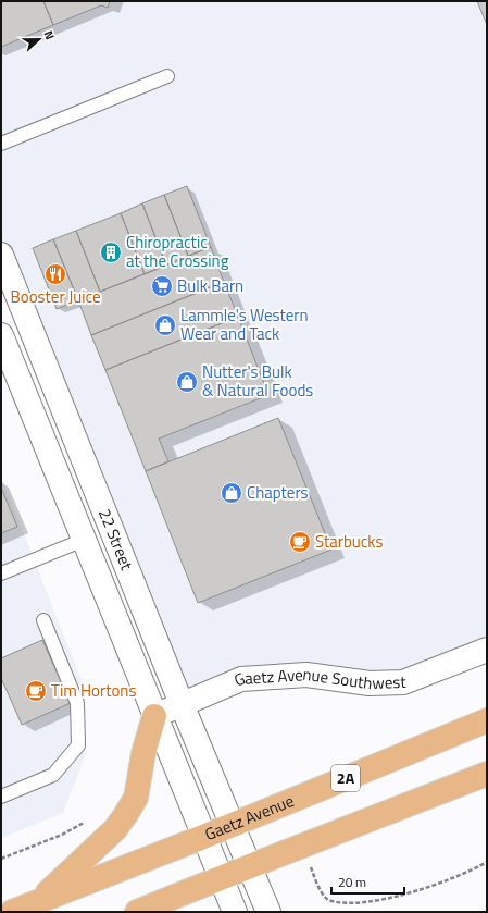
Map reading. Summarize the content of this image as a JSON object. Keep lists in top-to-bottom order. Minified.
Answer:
{"streets":{"main road":["2A","Gaetz Avenue"],"street":["22 Street","Gaetz Avenue Southwest"]},"crossings":[["22 Street","Gaetz Avenue Southwest"],["22 Street","Gaetz Avenue"]],"places":{"building":["Chiropractic at the Crossing"],"restaurant":["Booster Juice"],"supermarket":["Bulk Barn"],"shop":["Lammle's Western Wear and Tack","Nutter's Bulk & Natural Foods","Chapters"],"cafe":["Starbucks","Tim Hortons"]},"scale_bar":"20 m","north":"right"}
